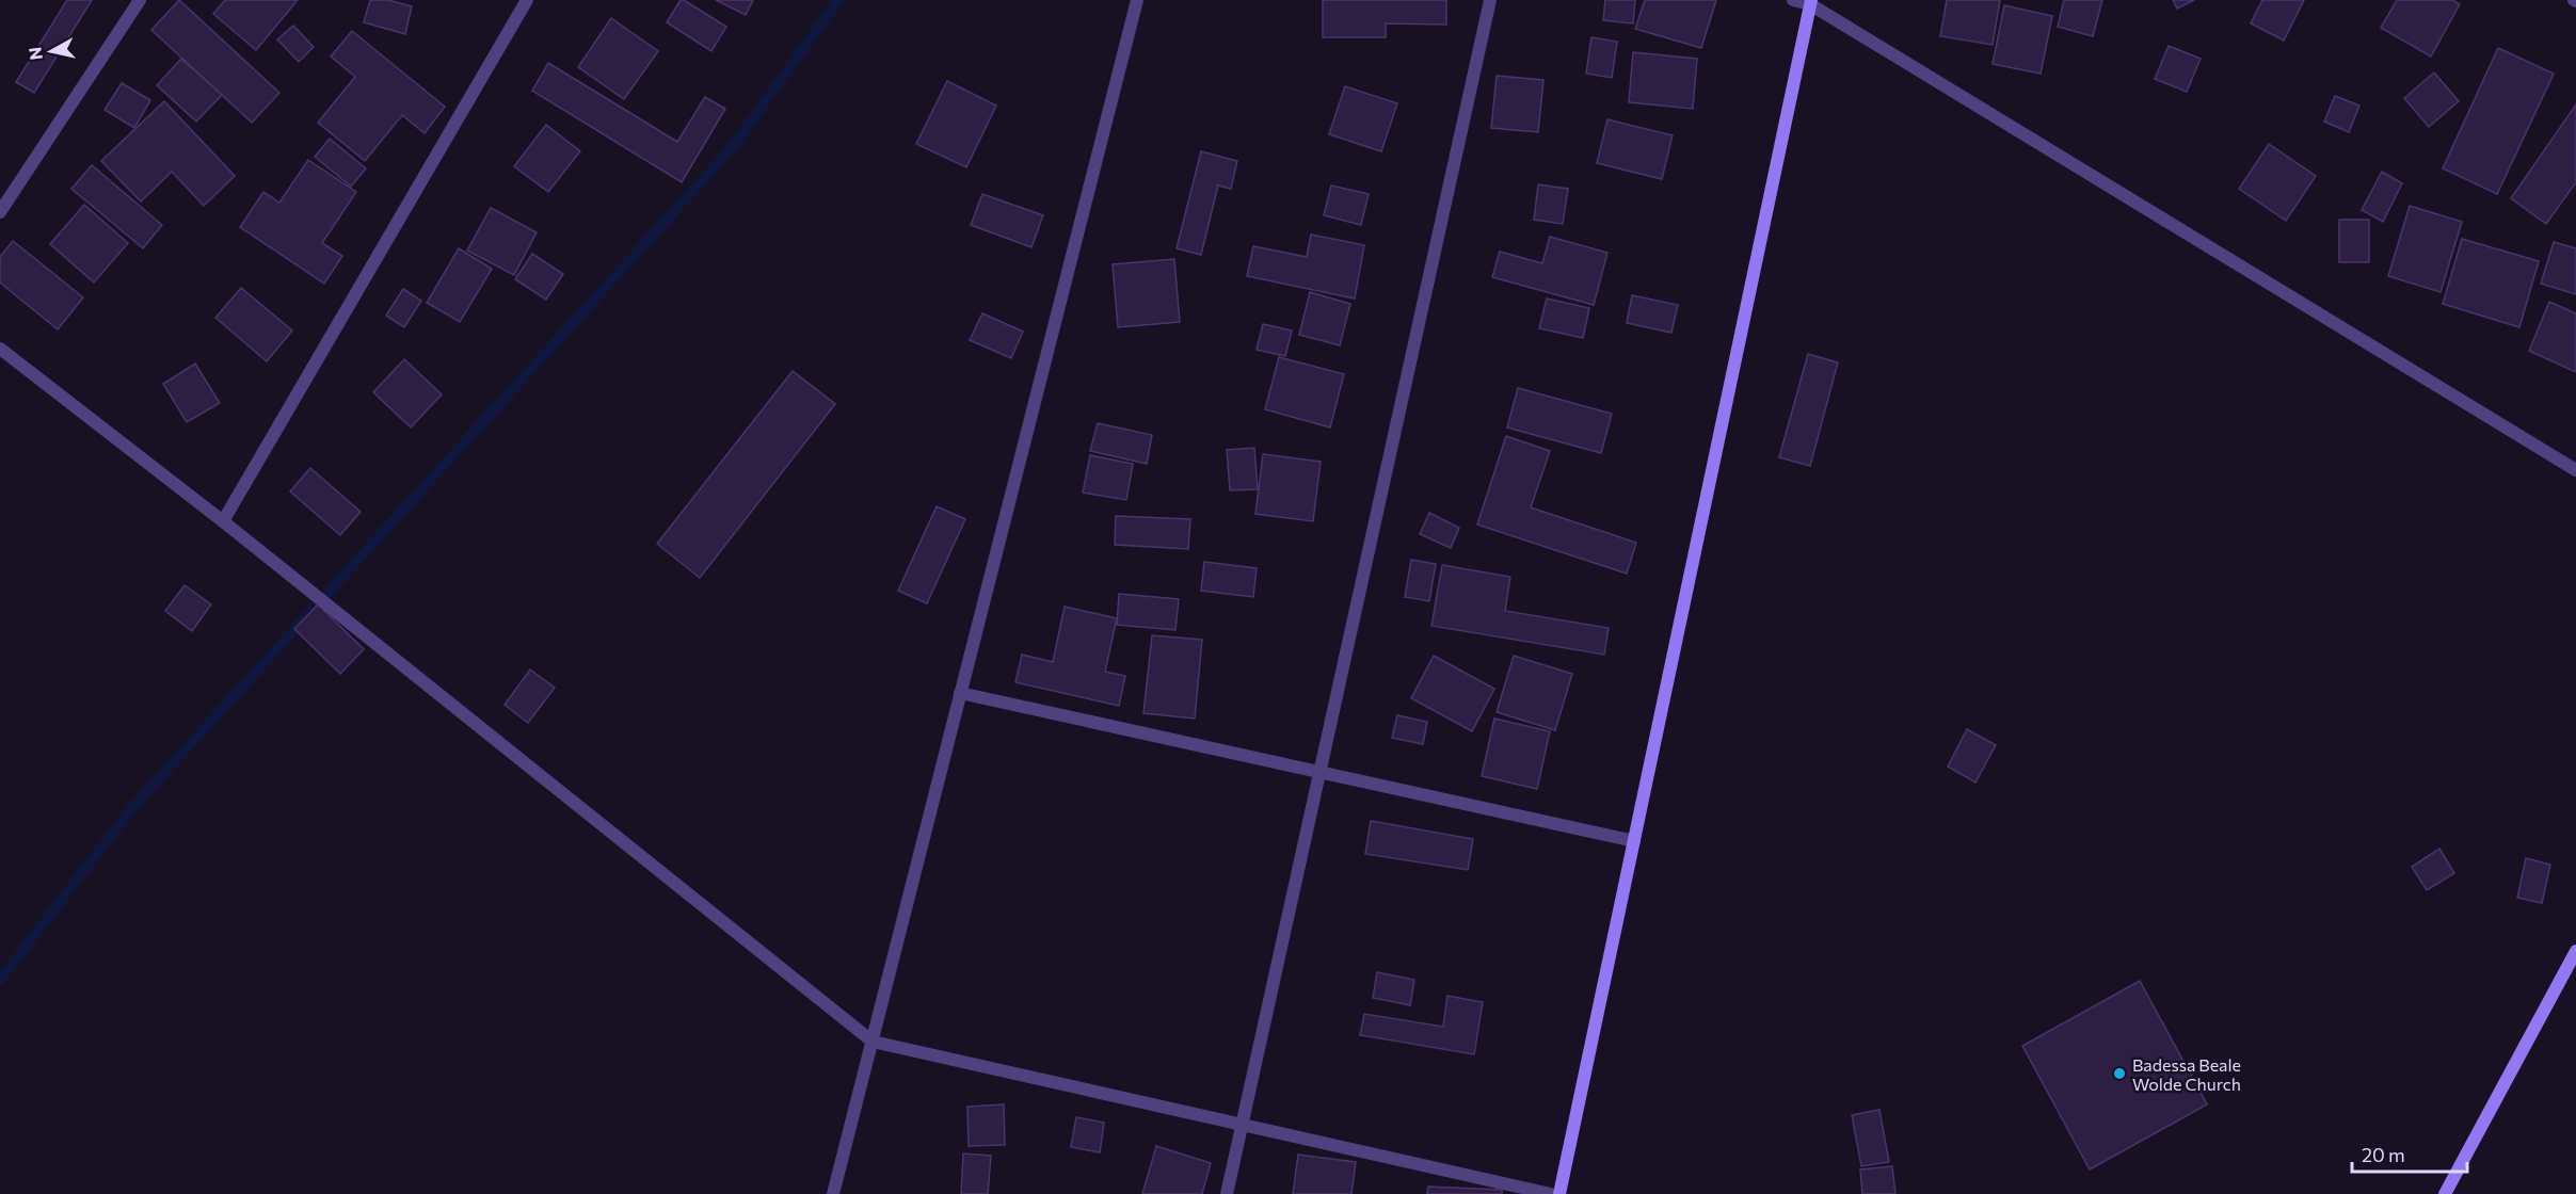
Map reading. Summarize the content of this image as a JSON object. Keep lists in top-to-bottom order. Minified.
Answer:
{"places":["Badessa Beale Wolde Church"],"scale_bar":"20 m","north":"left"}
